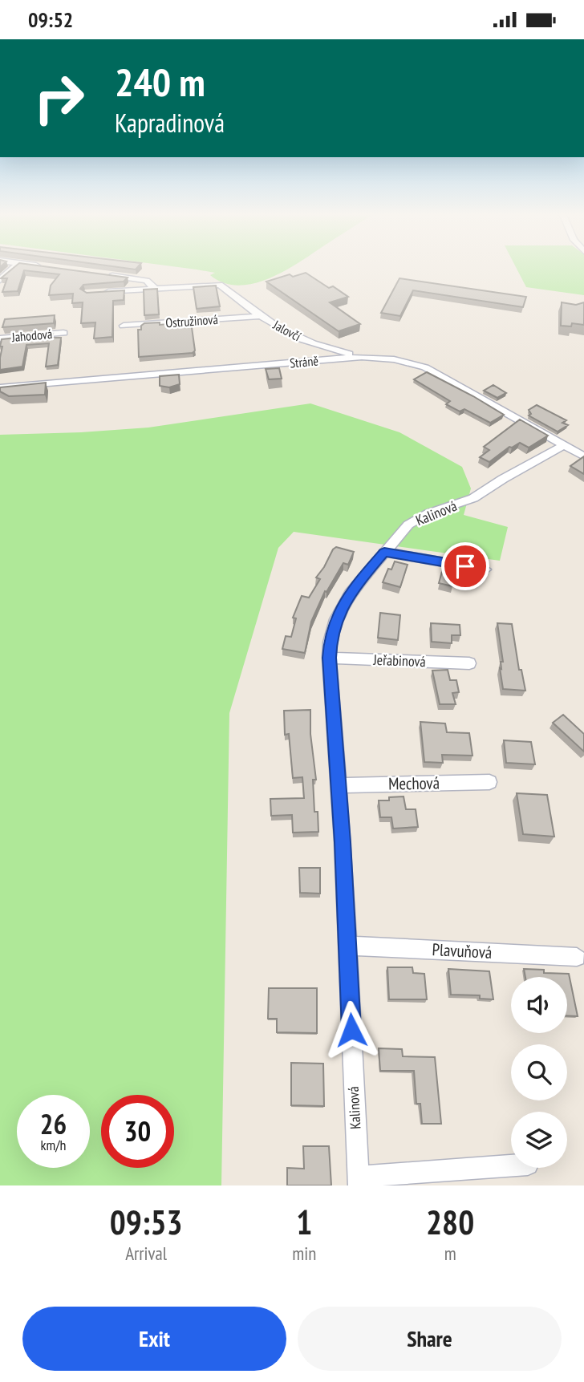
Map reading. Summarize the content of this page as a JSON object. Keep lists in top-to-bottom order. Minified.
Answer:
{"streets":{"street":["Ostružinová","Jalovčí","Jahodová","Stráně","Kalinová","Jeřabinová","Mechová","Plavuňová"]},"crossings":[["Ostružinová","Jalovčí"],["Jalovčí","Stráně"],["Stráně","Kalinová"],["Kalinová","Jeřabinová"],["Kalinová","Mechová"],["Kalinová","Plavuňová"]],"page":{"status":"09:52","turn":["240 m","Kapradinová"],"speed":"26 km/h","limit":"30","eta":["09:53","Arrival","1","min","280","m"],"buttons":["Exit","Share"]}}
